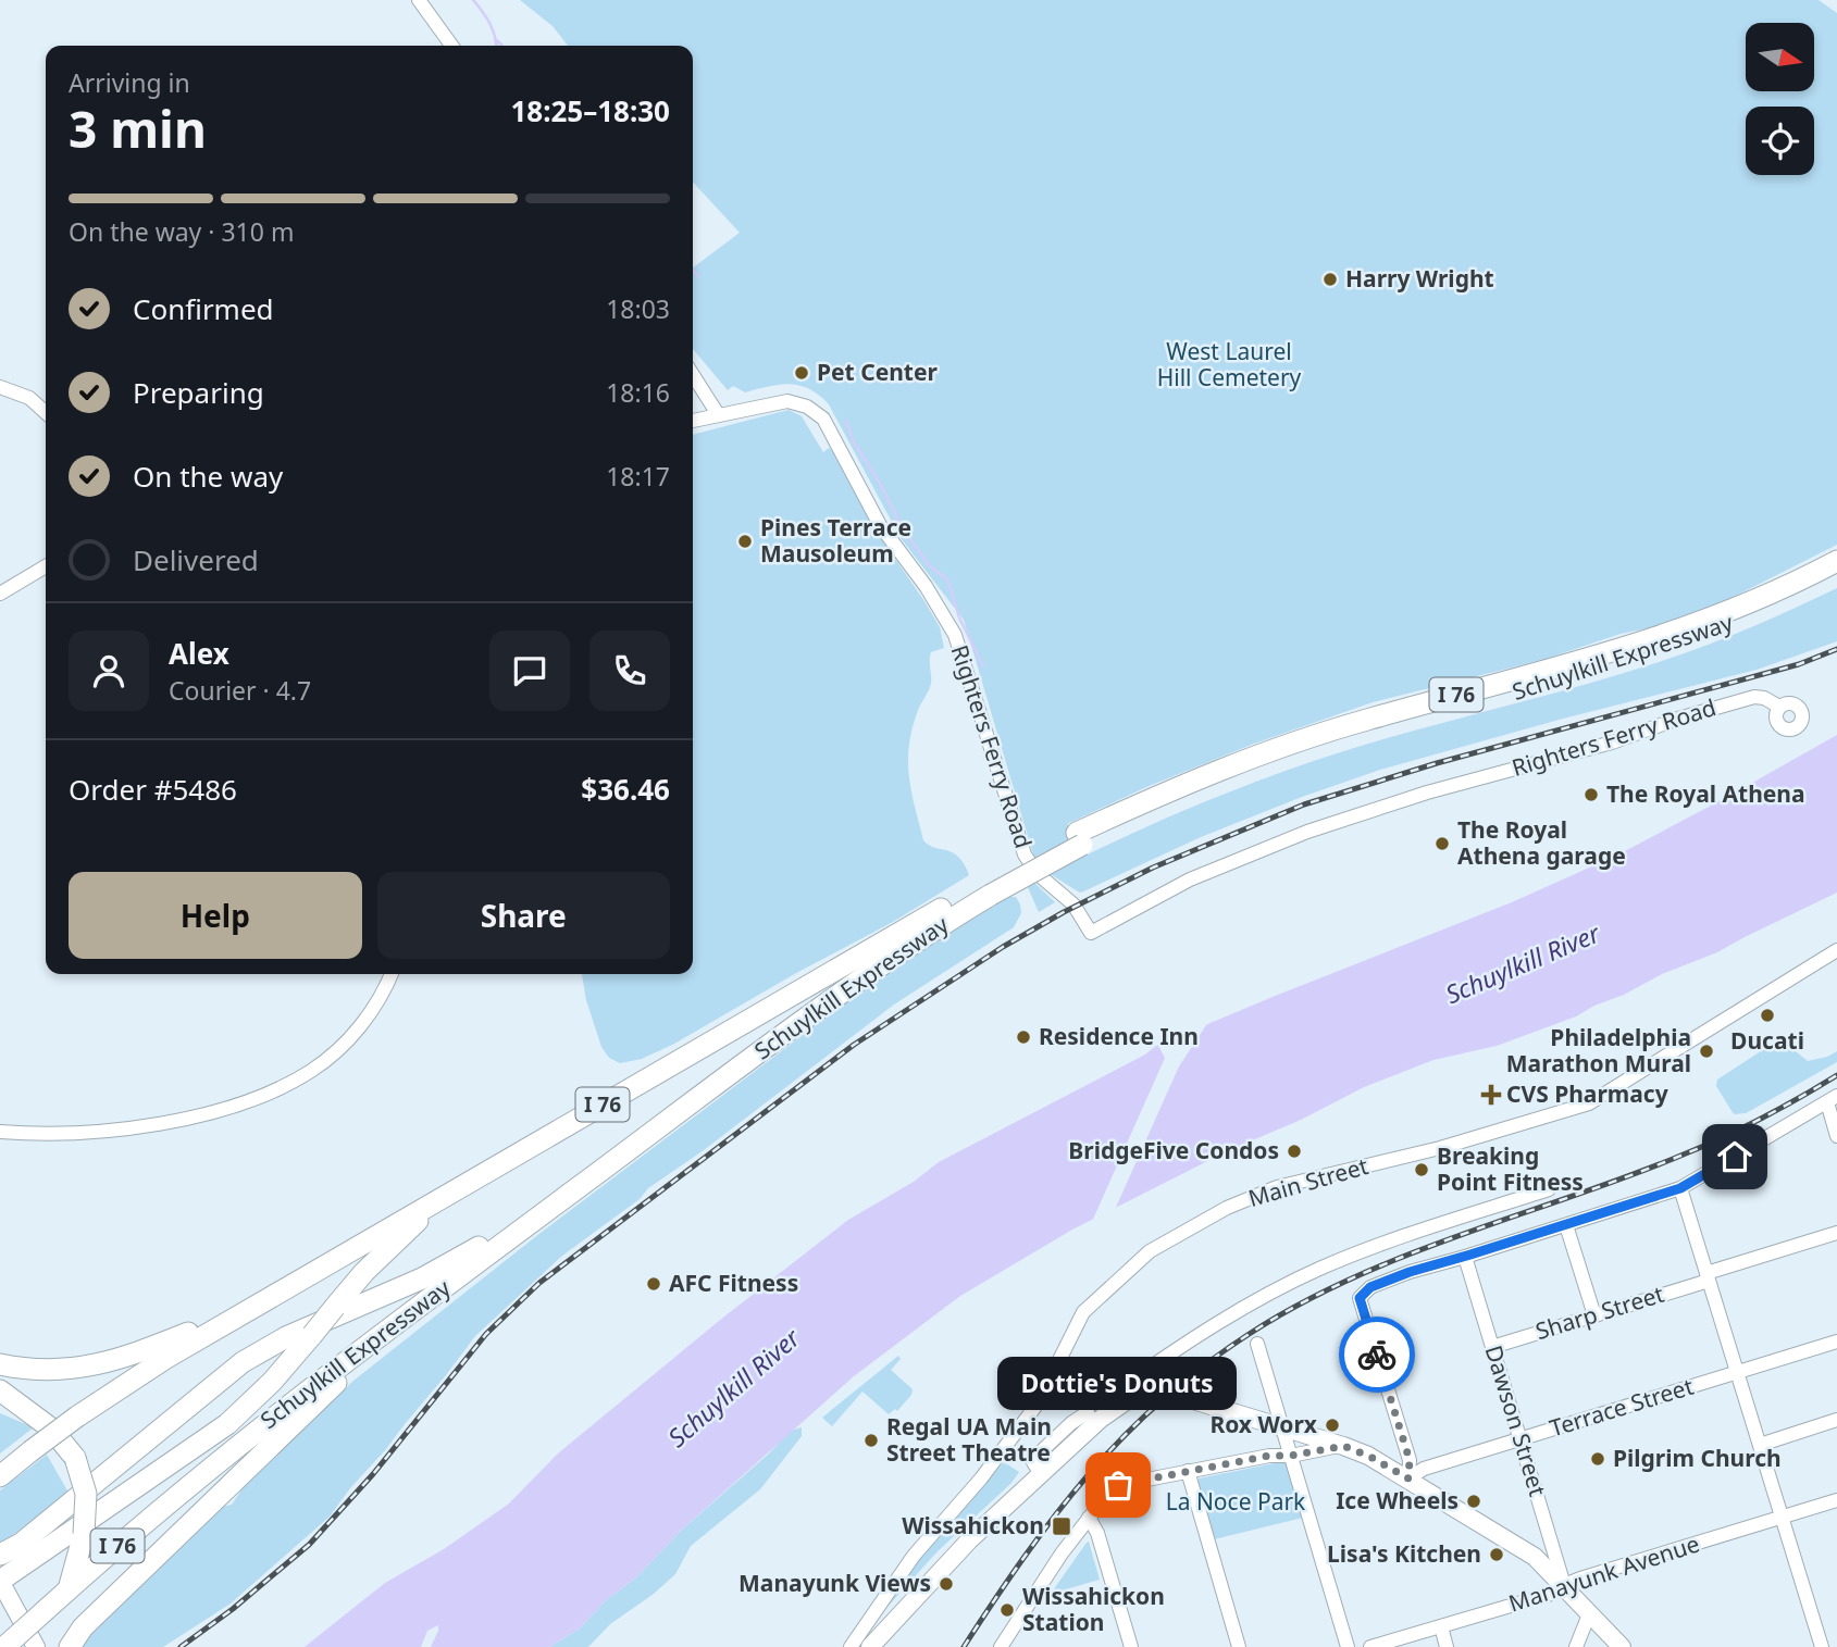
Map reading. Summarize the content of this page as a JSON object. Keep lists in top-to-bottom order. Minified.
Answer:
{"streets":{"highway":["Schuylkill Expressway","I 76"],"street":["Righters Ferry Road","Main Street","Sharp Street","Terrace Street","Dawson Street","Manayunk Avenue"]},"crossings":[["Sharp Street","Dawson Street"],["Terrace Street","Dawson Street"],["Dawson Street","Manayunk Avenue"]],"water":["Schuylkill River"],"parks":["West Laurel Hill Cemetery","La Noce Park"],"places":{"other":["Harry Wright","Pet Center","Pines Terrace Mausoleum","The Royal Athena","The Royal Athena garage","Ducati","Residence Inn","Philadelphia Marathon Mural","BridgeFive Condos","Breaking Point Fitness","AFC Fitness","Rox Worx","Regal UA Main Street Theatre","Pilgrim Church","Dottie's Donuts","Ice Wheels","Lisa's Kitchen","Manayunk Views","Wissahickon Station"],"health":["CVS Pharmacy"],"transit":["Wissahickon"]},"north":"right","page":{"heading":["3 min","Arriving in","18:25–18:30"],"panel":["Alex","Courier · 4.7","Order #5486","$36.46"],"bar":"On the way · 310 m","list":[["Confirmed","18:03"],["Preparing","18:16"],["On the way","18:17"],"Delivered"],"buttons":["Help","Share"],"bubble":"Dottie's Donuts"}}
